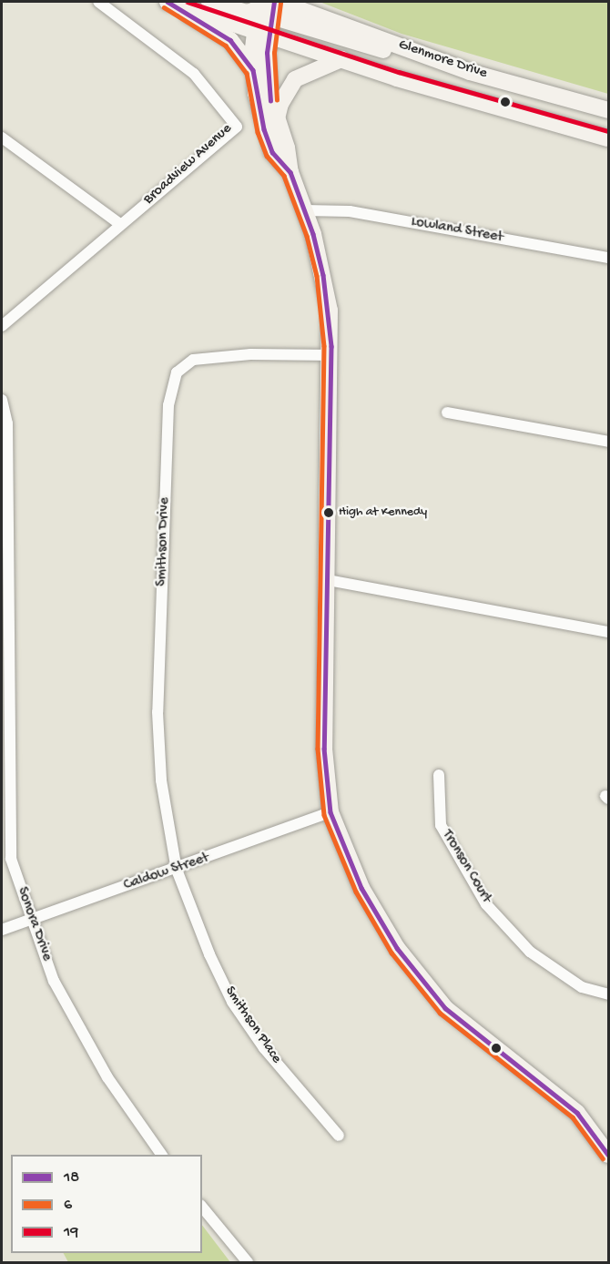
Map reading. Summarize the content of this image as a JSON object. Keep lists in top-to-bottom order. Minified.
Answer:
{"streets":{"main road":["Glenmore Drive"],"street":["Broadview Avenue","Lowland Street","Smithson Drive","Tronson Court","Caldow Street","Sonora Drive","Smithson Place"]},"crossings":[["Smithson Drive","Caldow Street"],["Smithson Drive","Smithson Place"],["Caldow Street","Sonora Drive"],["Caldow Street","Smithson Place"]],"places":["High at Kennedy"],"lines":["transit line 18","transit line 19","transit line 6"],"legend":["18","6","19"]}
